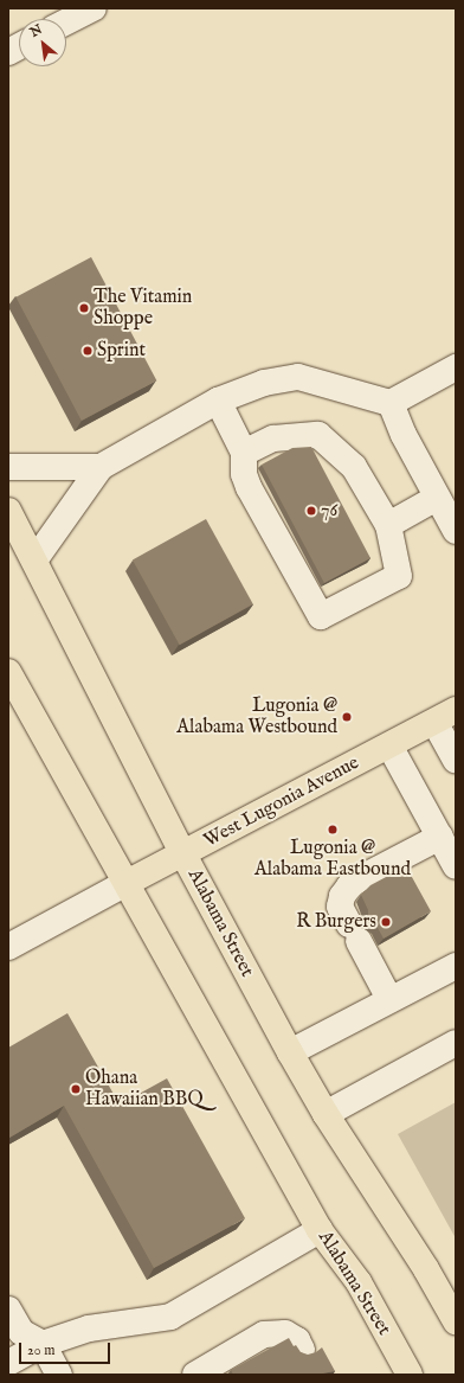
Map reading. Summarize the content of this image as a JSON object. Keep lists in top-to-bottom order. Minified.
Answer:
{"streets":{"main road":["West Lugonia Avenue","Alabama Street"]},"crossings":[["West Lugonia Avenue","Alabama Street"]],"places":["The Vitamin Shoppe","Sprint","76","Lugonia @ Alabama Westbound","Lugonia @ Alabama Eastbound","R Burgers","Ohana Hawaiian BBQ"],"scale_bar":"20 m","north":"top left"}
